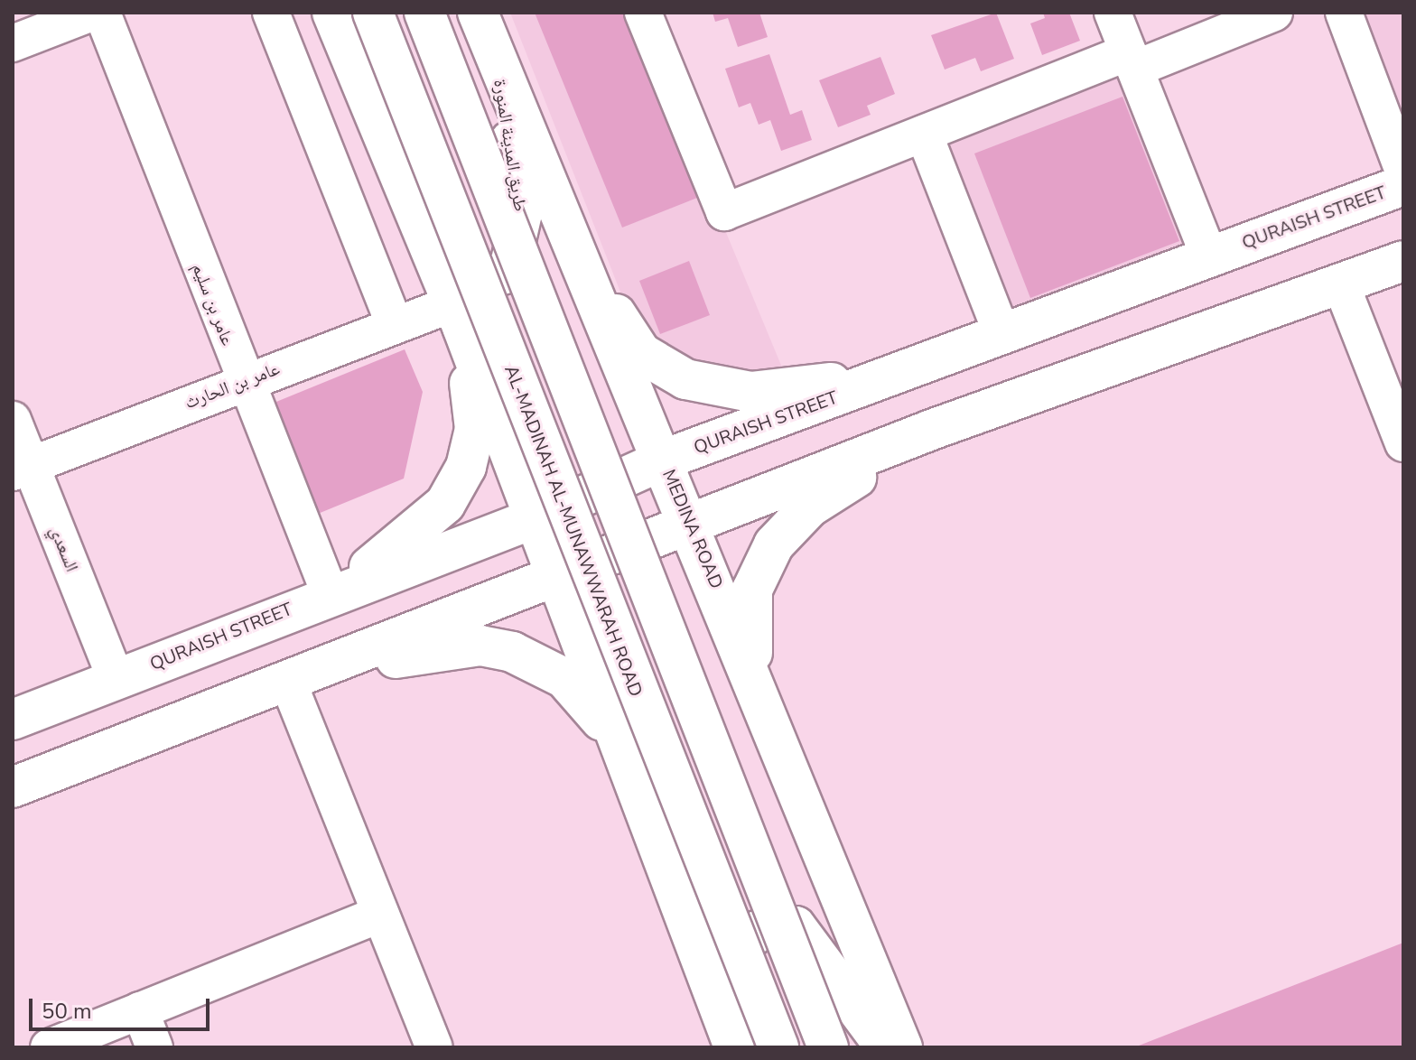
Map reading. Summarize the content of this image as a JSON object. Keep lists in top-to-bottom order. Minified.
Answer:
{"streets":{"main road":["طريق المدينة المنورة","QURAISH STREET","MEDINA ROAD","AL-MADINAH AL-MUNAWWARAH ROAD"],"street":["عامر بن سليم","عامر بن الحارث","السعدي"]},"crossings":[["طريق المدينة المنورة","MEDINA ROAD"],["QURAISH STREET","عامر بن سليم"],["QURAISH STREET","MEDINA ROAD"],["QURAISH STREET","السعدي"],["عامر بن سليم","عامر بن الحارث"],["عامر بن الحارث","السعدي"]],"scale_bar":"50 m"}
